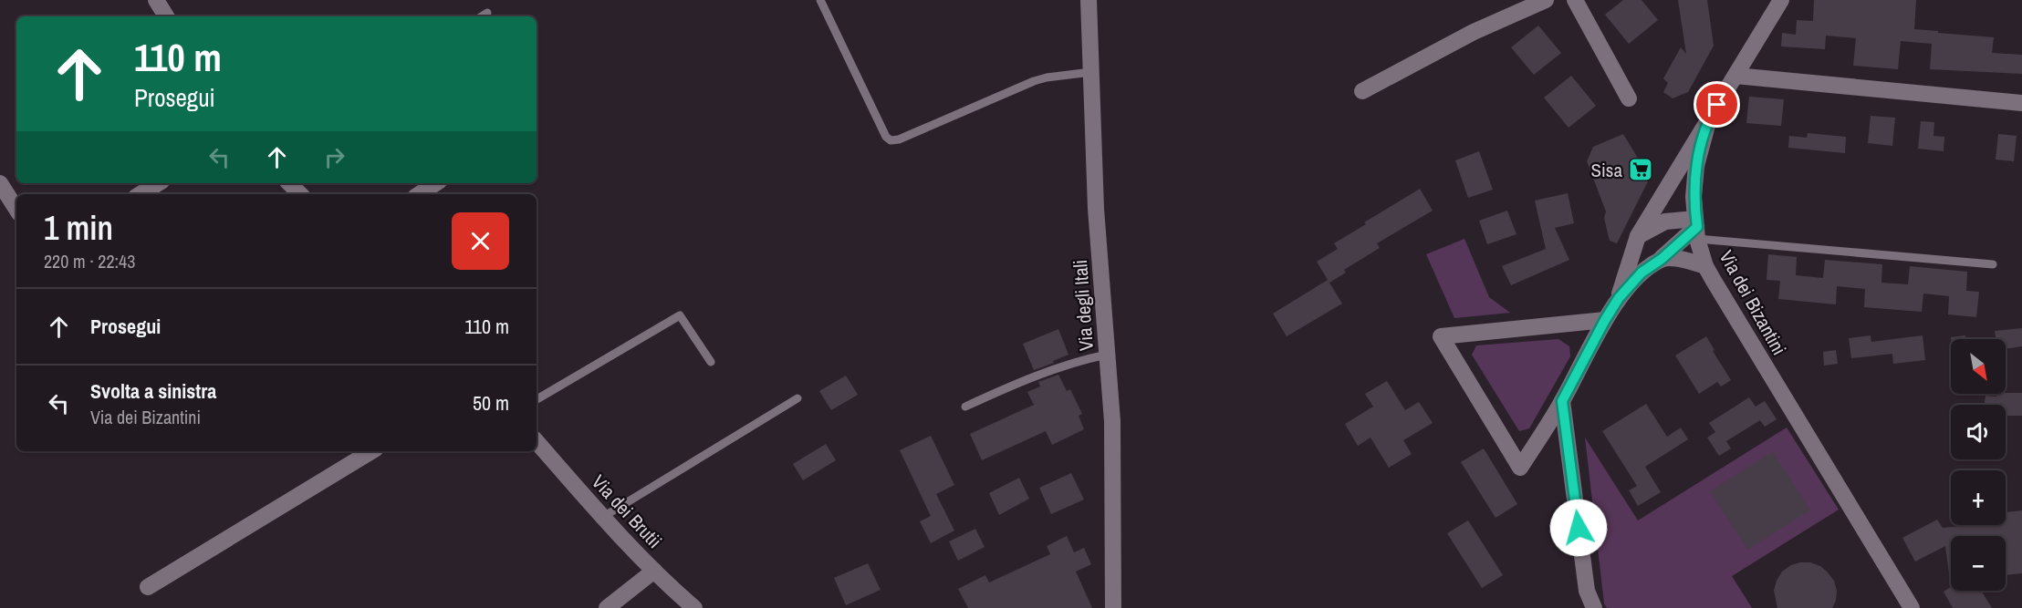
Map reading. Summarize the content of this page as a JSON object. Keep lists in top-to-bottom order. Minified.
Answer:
{"streets":{"street":["Via dei Bizantini","Via degli Itali","Via dei Brutii"]},"places":{"supermarket":["Sisa"]},"north":"bottom right","page":{"turn":["110 m","Prosegui"],"heading":["1 min","220 m · 22:43"],"list":[{"name":"Prosegui","value":"110 m"},{"name":"Svolta a sinistra","note":"Via dei Bizantini","value":"50 m"}],"map_buttons":["+","−"]}}
